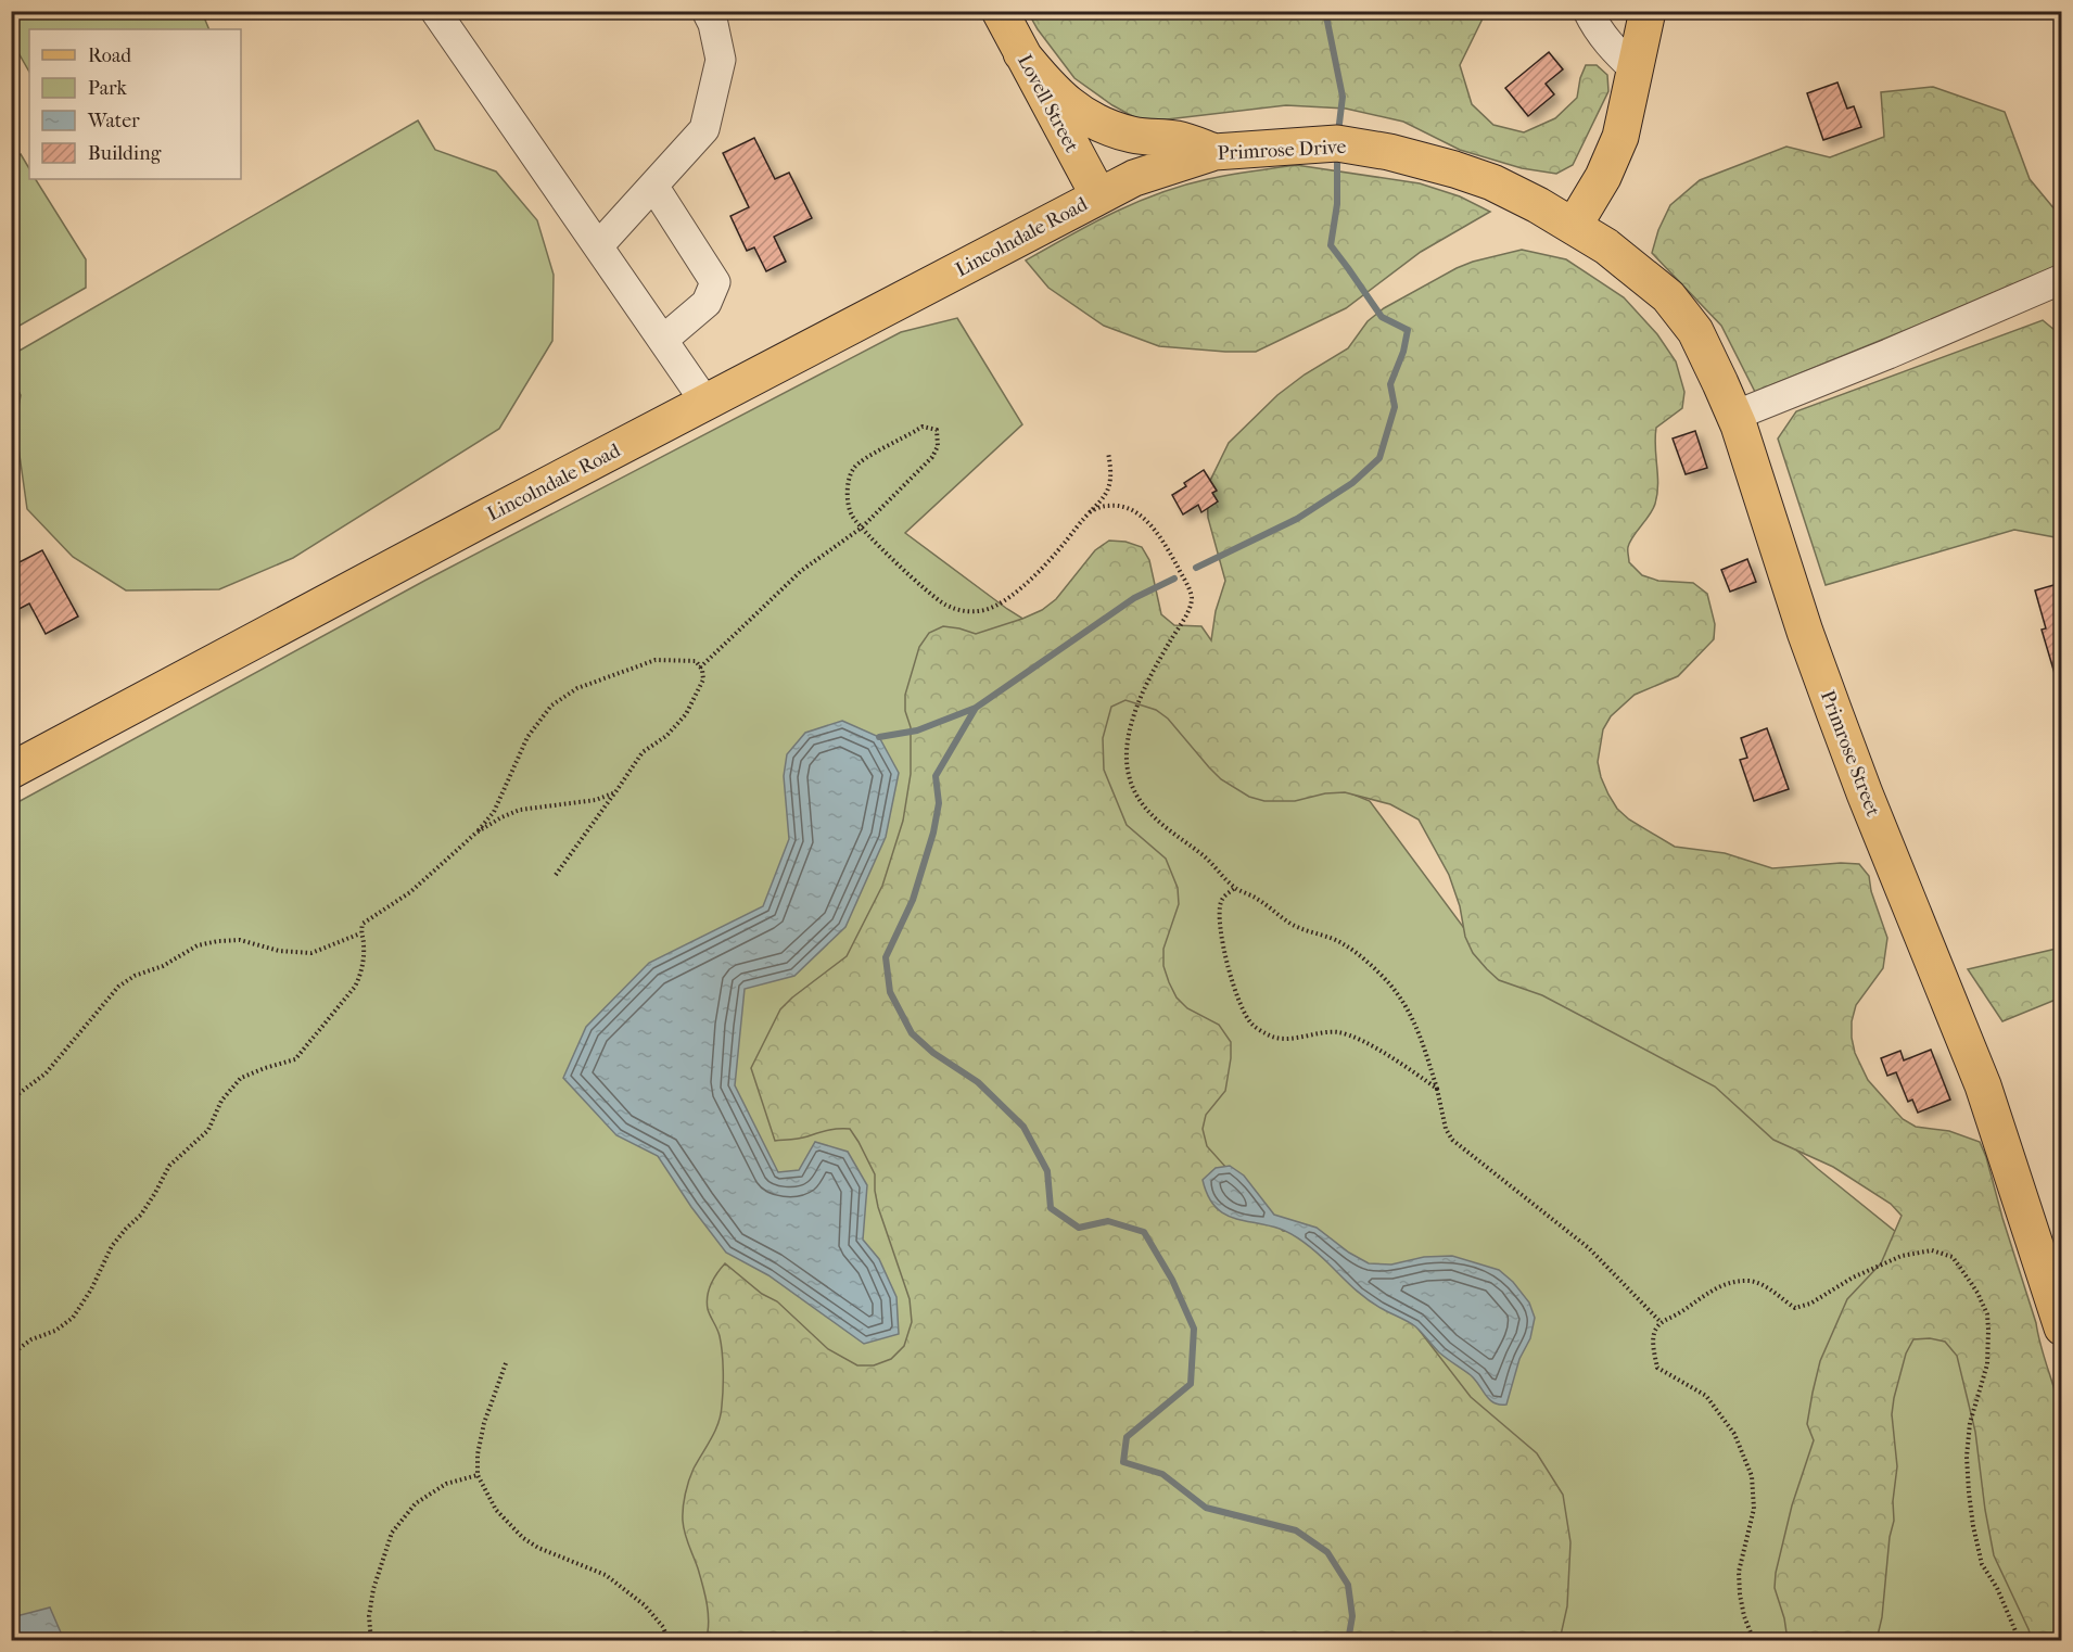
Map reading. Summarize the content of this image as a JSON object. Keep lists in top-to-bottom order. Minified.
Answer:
{"streets":{"main road":["Lovell Street","Primrose Drive","Lincolndale Road","Primrose Street"]},"crossings":[["Lovell Street","Primrose Drive"],["Lovell Street","Lincolndale Road"],["Primrose Drive","Lincolndale Road"],["Primrose Drive","Primrose Street"]],"legend":["Road","Park","Water","Building"]}
